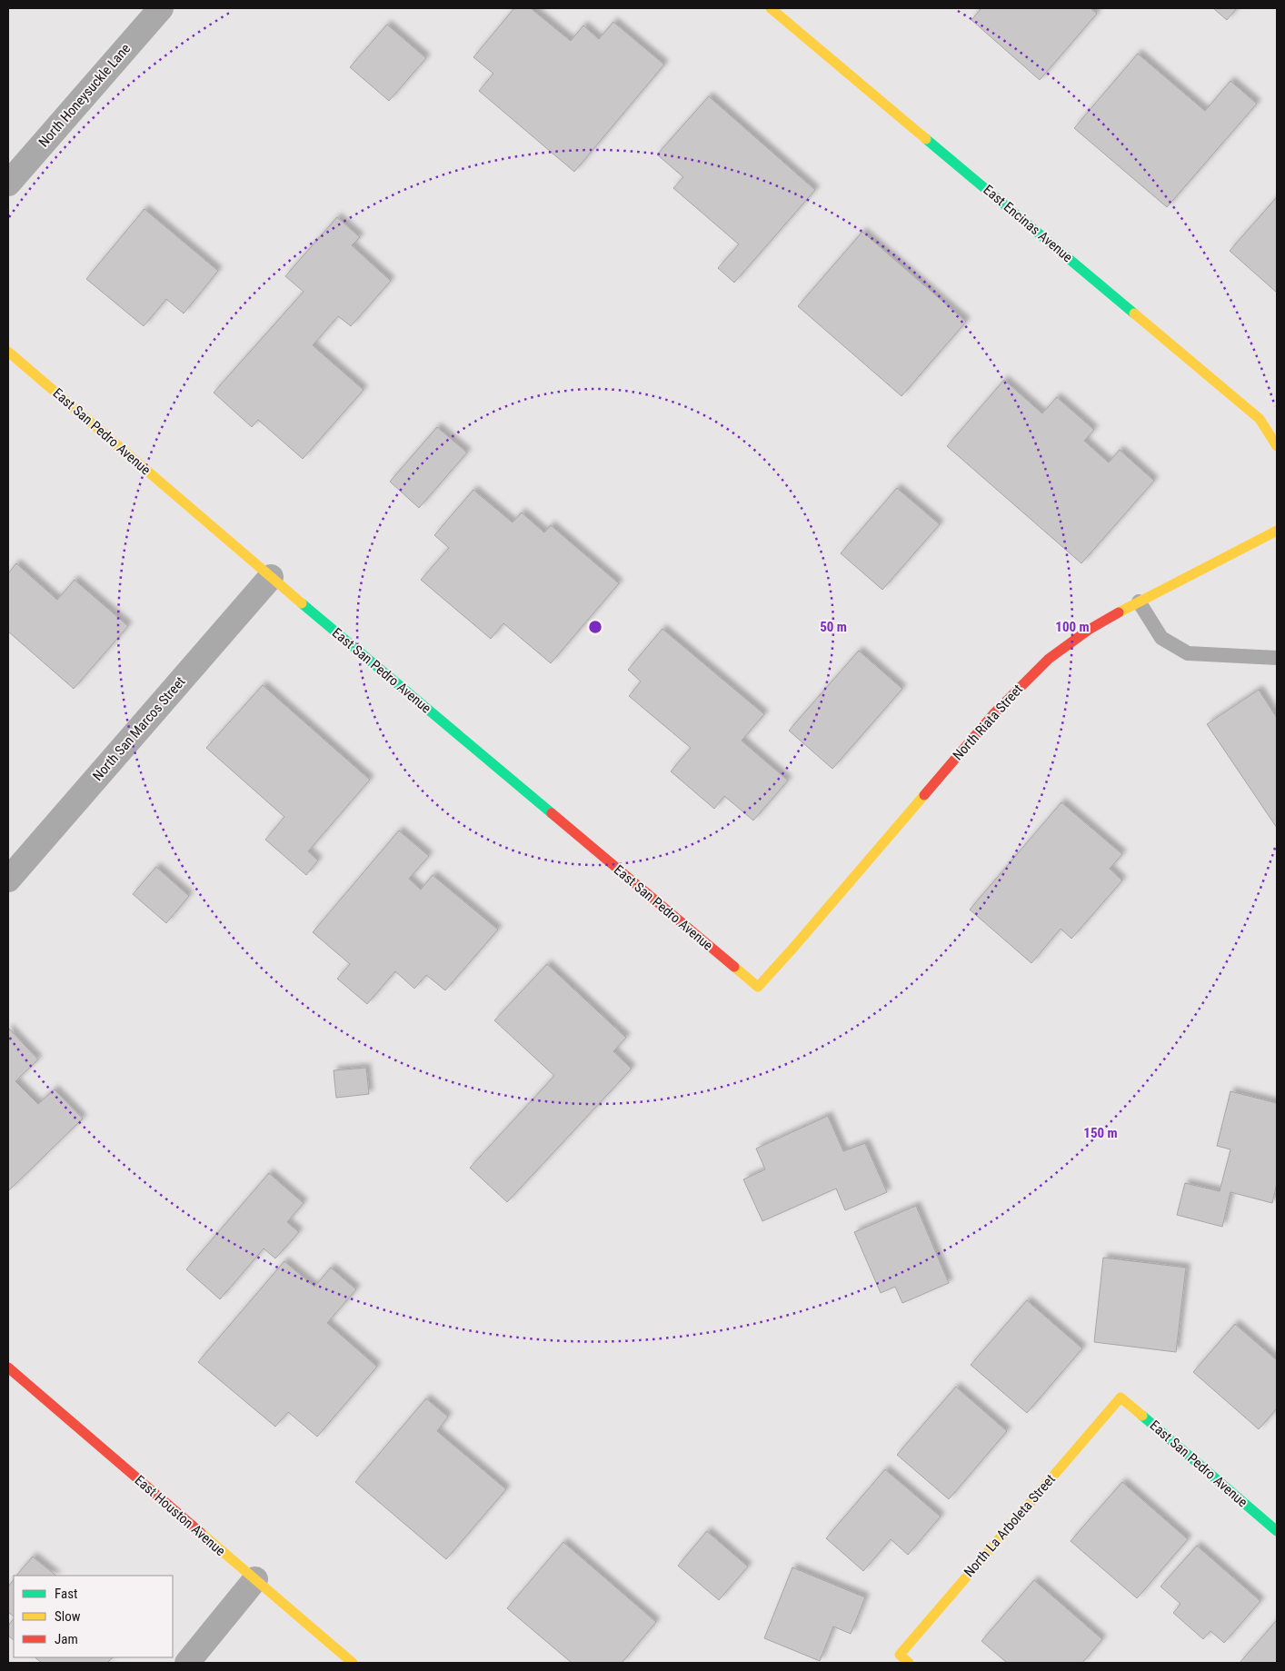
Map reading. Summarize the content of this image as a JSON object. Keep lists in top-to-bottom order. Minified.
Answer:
{"streets":{"street":["North Honeysuckle Lane","East Encinas Avenue","East San Pedro Avenue","North Riata Street","North San Marcos Street","East Houston Avenue","North La Arboleta Street"]},"crossings":[["East San Pedro Avenue","North Riata Street"],["East San Pedro Avenue","North San Marcos Street"],["East San Pedro Avenue","North La Arboleta Street"]],"legend":["Fast","Slow","Jam"],"rings":["50 m","100 m","150 m"]}
